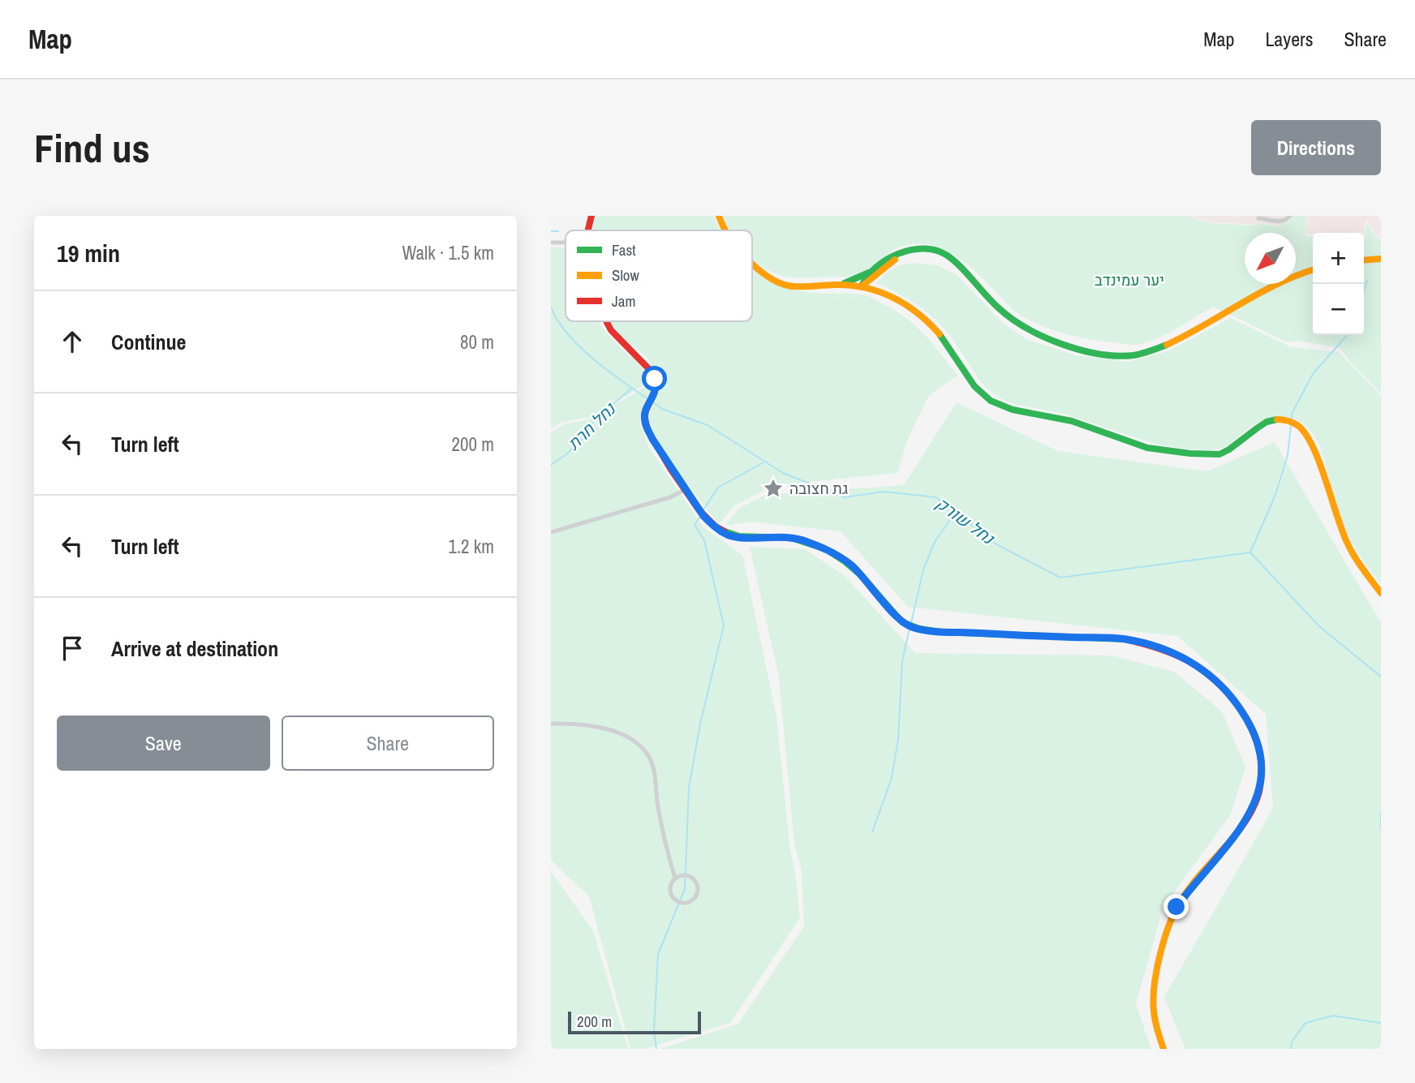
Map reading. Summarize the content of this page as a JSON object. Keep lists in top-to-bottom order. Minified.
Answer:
{"water":["נחל חרת","נחל שורק"],"parks":["יער עמינדב"],"places":{"place":["גת חצובה"]},"legend":["Fast","Slow","Jam"],"scale_bar":"200 m","north":"bottom left","page":{"header":"Map","nav":["Map","Layers","Share"],"buttons":["Directions",["Save","Share"]],"title":"Find us","heading":["19 min","Walk · 1.5 km"],"map_buttons":["+","−"],"list":[["Continue","80 m"],["Turn left","200 m"],["Turn left","1.2 km"],"Arrive at destination"],"scale":"200 m"}}
